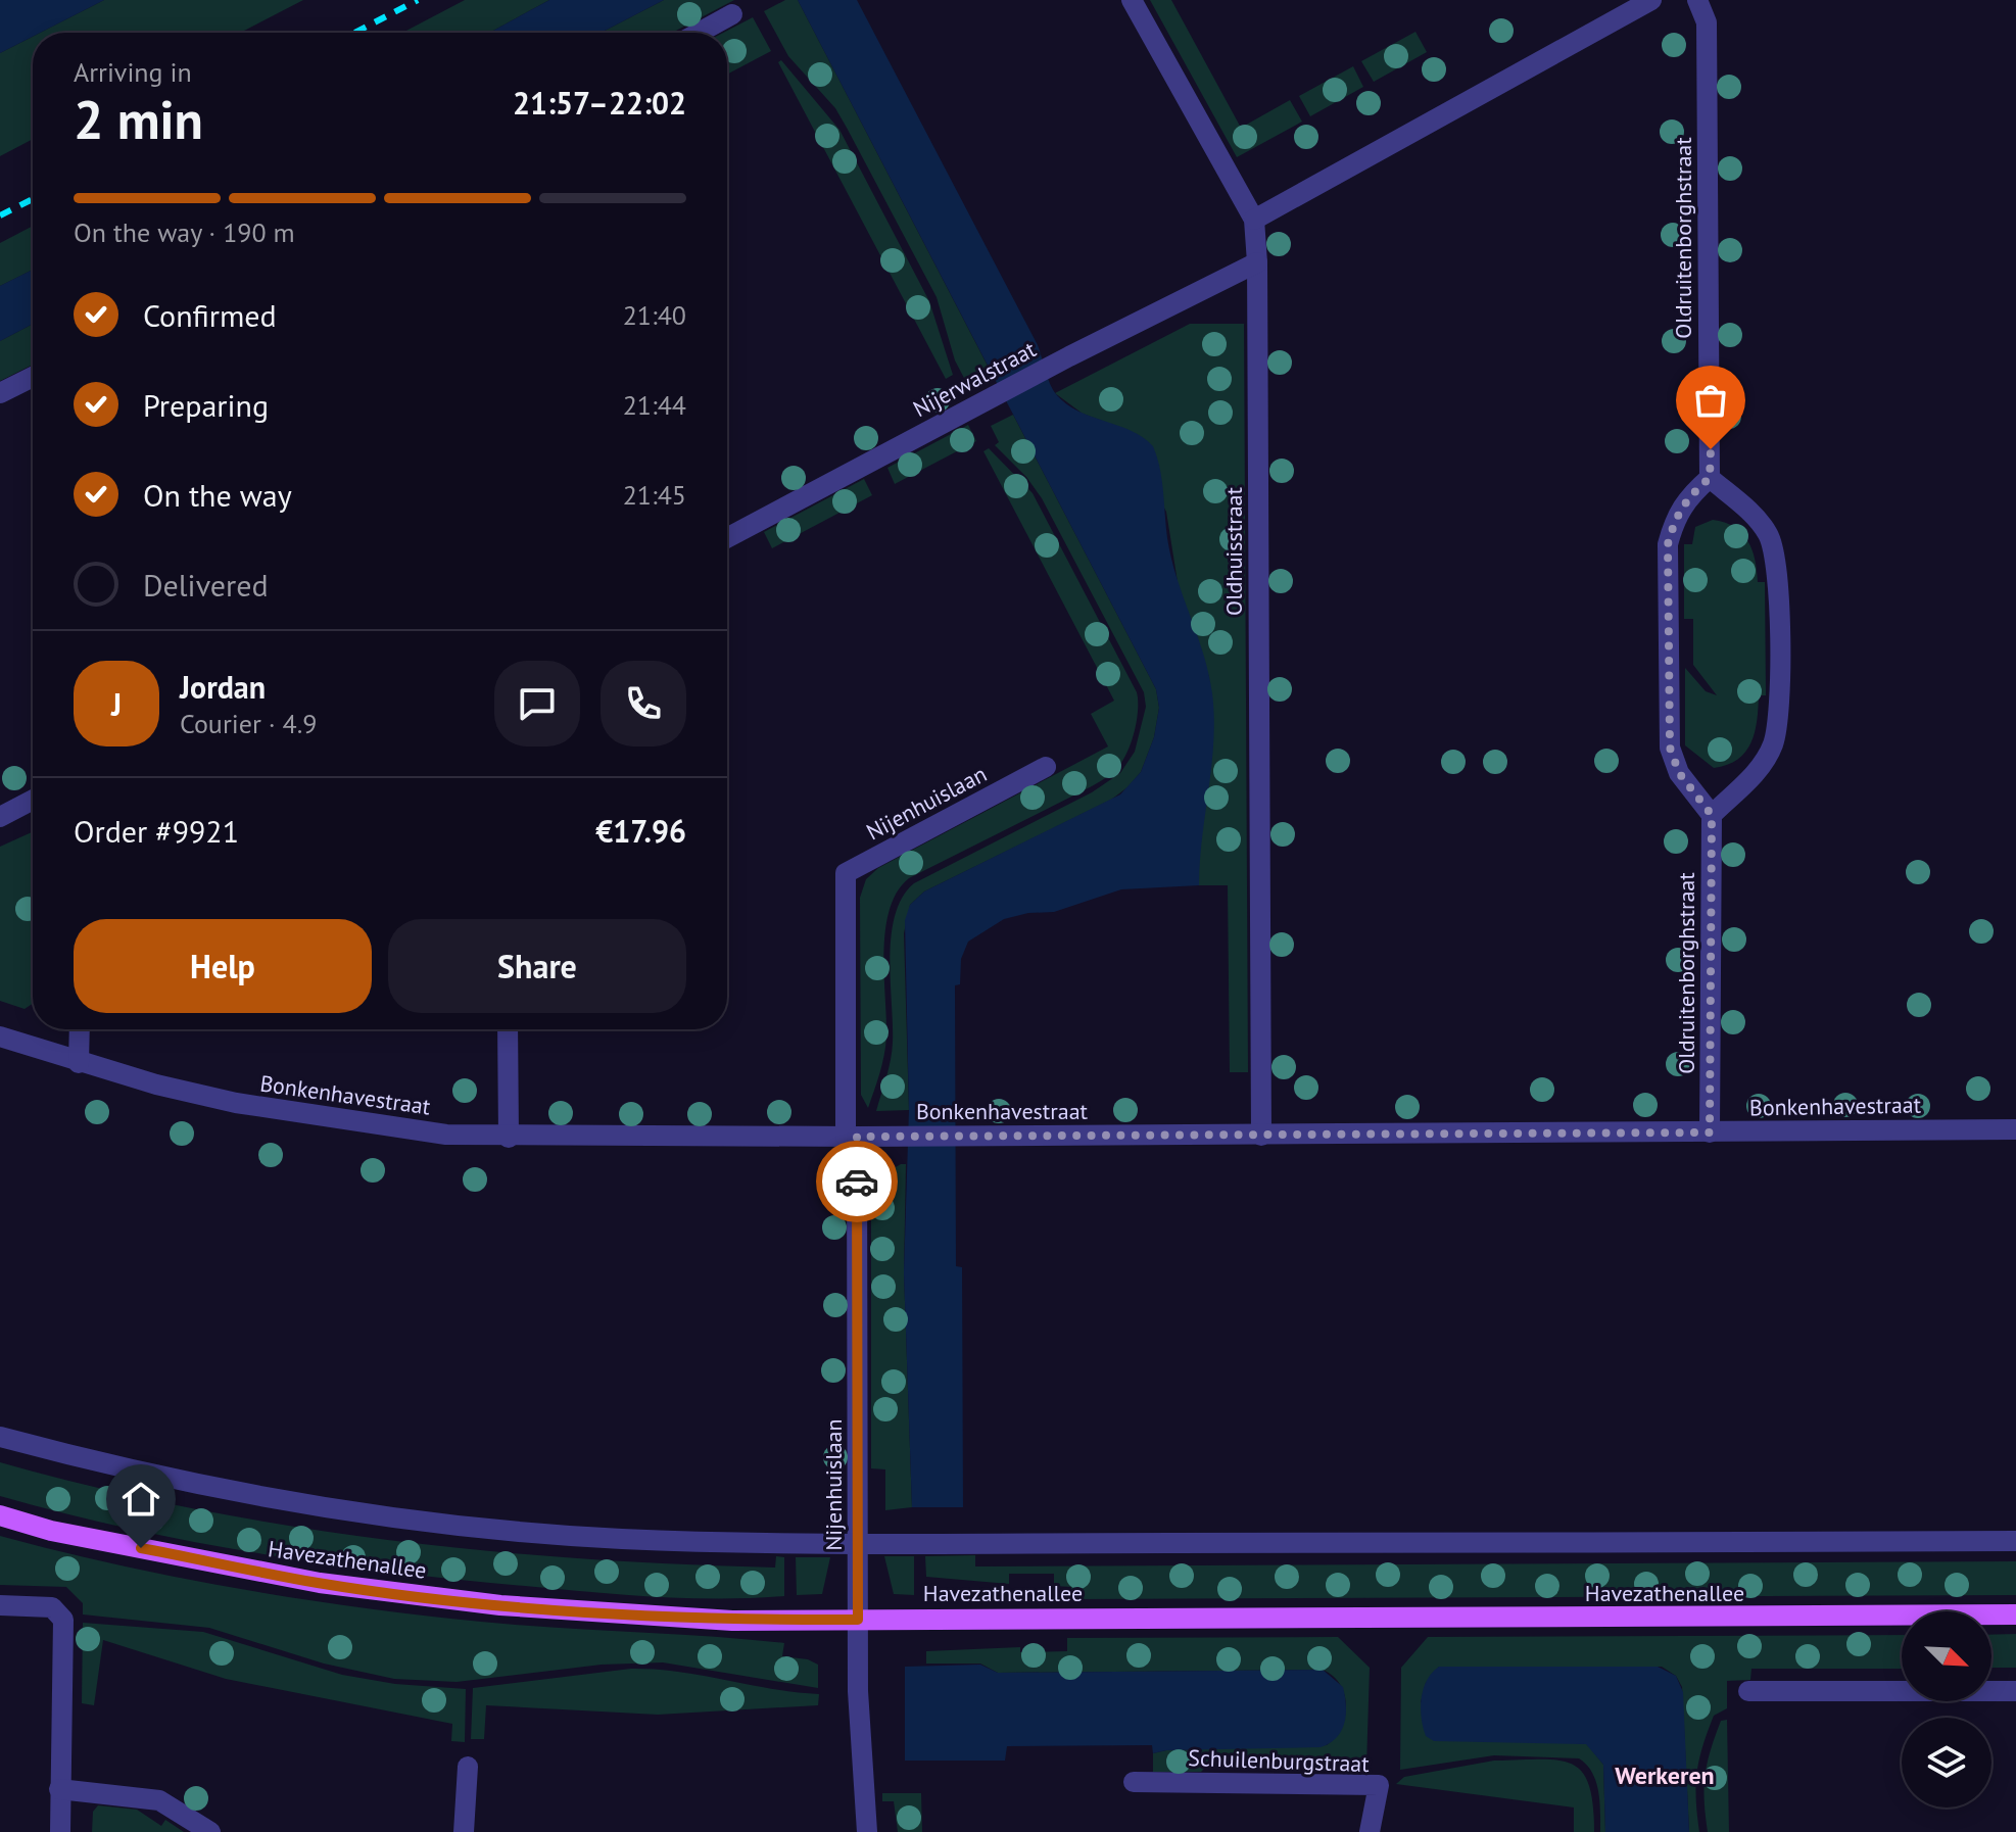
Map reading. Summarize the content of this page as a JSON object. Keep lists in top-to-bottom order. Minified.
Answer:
{"streets":{"main road":["Havezathenallee"],"street":["Oldruitenborghstraat","Nijerwalstraat","Oldhuisstraat","Nijenhuislaan","Bonkenhavestraat","Schuilenburgstraat"]},"crossings":[["Oldruitenborghstraat","Bonkenhavestraat"],["Nijerwalstraat","Oldhuisstraat"],["Oldhuisstraat","Bonkenhavestraat"],["Nijenhuislaan","Bonkenhavestraat"],["Nijenhuislaan","Havezathenallee"]],"districts":["Werkeren"],"north":"bottom right","page":{"heading":["2 min","Arriving in","21:57–22:02"],"panel":["Jordan","Courier · 4.9","Order #9921","€17.96"],"bar":"On the way · 190 m","list":[["Confirmed","21:40"],["Preparing","21:44"],["On the way","21:45"],"Delivered"],"round":"J","buttons":["Help","Share"]}}
